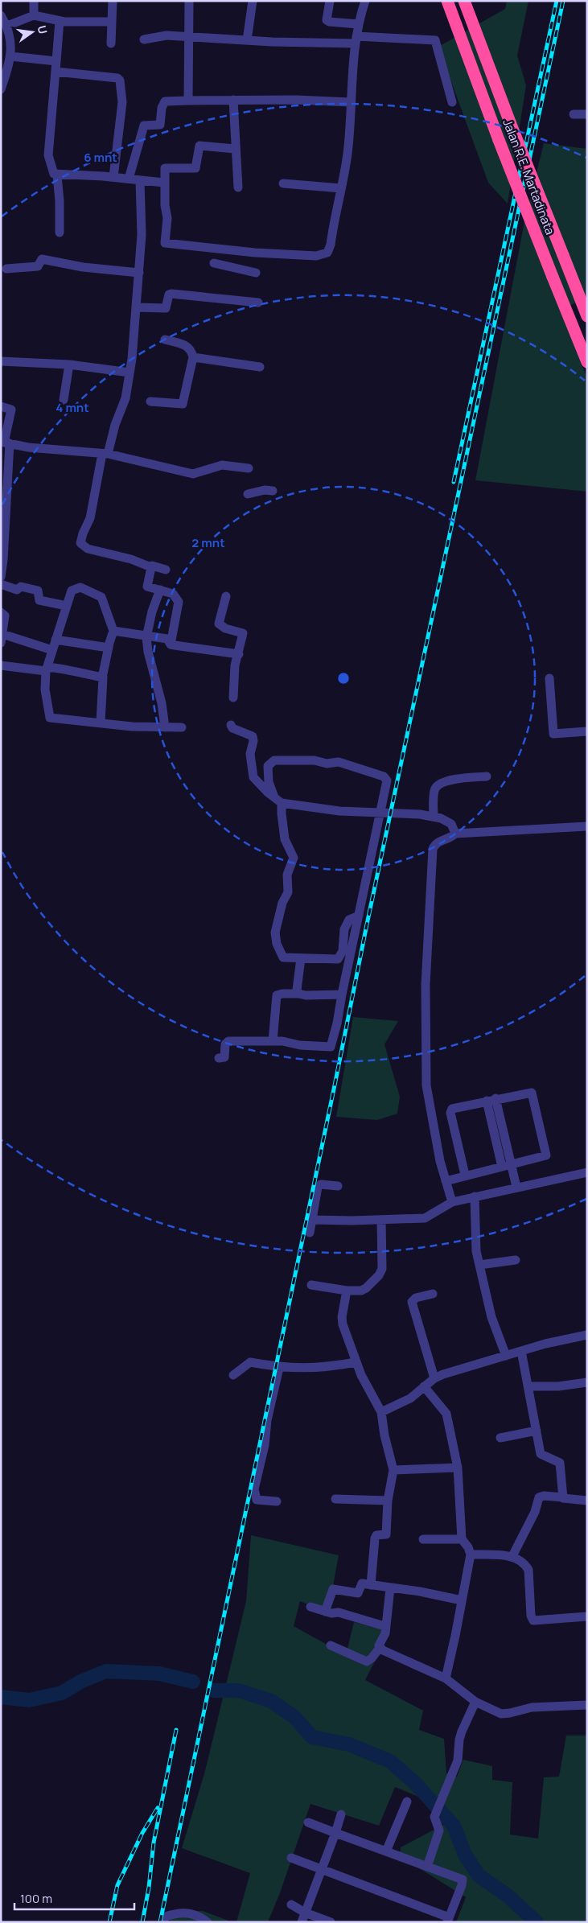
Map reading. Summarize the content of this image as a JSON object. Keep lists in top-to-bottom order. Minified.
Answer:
{"streets":{"highway":["Jalan R.E. Martadinata"]},"scale_bar":"100 m","north":"right","rings":["6 mnt","4 mnt","2 mnt"]}
